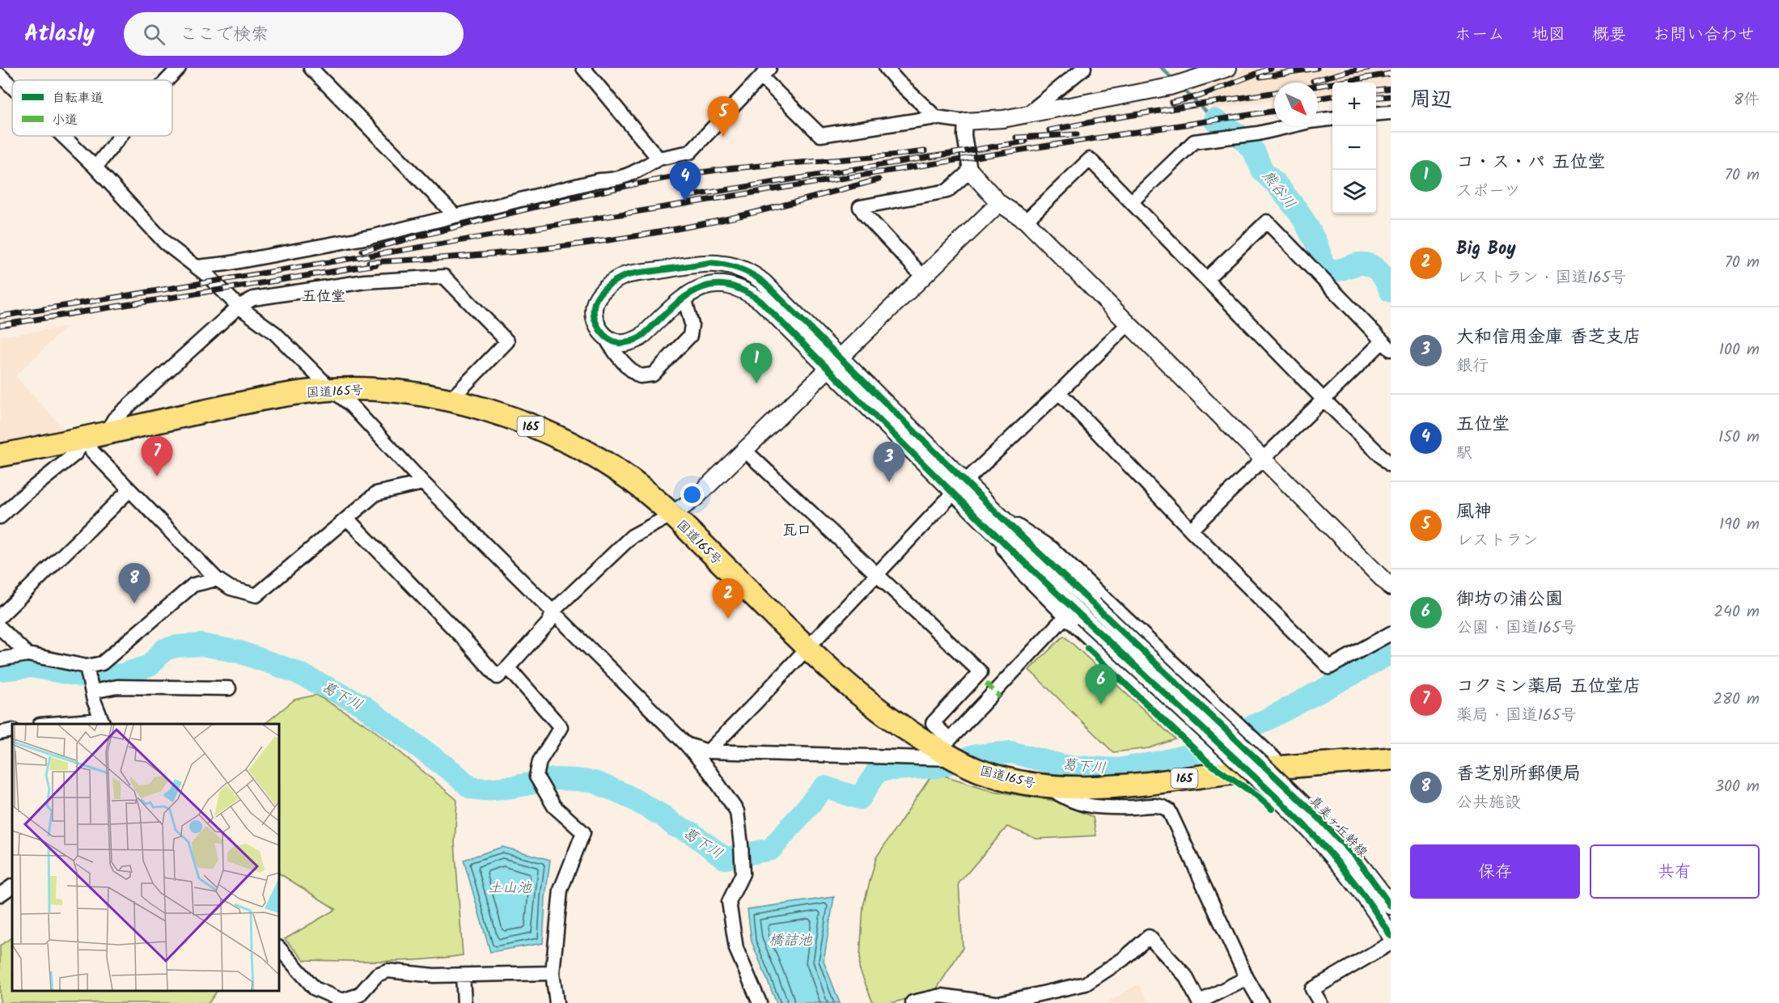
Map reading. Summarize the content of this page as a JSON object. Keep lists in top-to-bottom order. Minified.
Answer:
{"streets":{"highway":["国道165号","165"],"street":["真美ヶ丘幹線"]},"crossings":[["国道165号","真美ヶ丘幹線"]],"districts":["五位堂","瓦口"],"water":["熊谷川","葛下川","土山池","橋詰池"],"legend":["自転車道","小道"],"north":"bottom right","page":{"header":"Atlasly","search":"ここで検索","nav":["ホーム","地図","概要","お問い合わせ"],"heading":["周辺","8件"],"map_buttons":["+","−"],"pins":["5","4","1","7","3","8","2","6"],"list":[{"mark":"1","name":"コ・ス・パ 五位堂","note":"スポーツ","value":"70 m"},{"mark":"2","name":"Big Boy","note":"レストラン · 国道165号","value":"70 m"},{"mark":"3","name":"大和信用金庫 香芝支店","note":"銀行","value":"100 m"},{"mark":"4","name":"五位堂","note":"駅","value":"150 m"},{"mark":"5","name":"風神","note":"レストラン","value":"190 m"},{"mark":"6","name":"御坊の浦公園","note":"公園 · 国道165号","value":"240 m"},{"mark":"7","name":"コクミン薬局 五位堂店","note":"薬局 · 国道165号","value":"280 m"},{"mark":"8","name":"香芝別所郵便局","note":"公共施設","value":"300 m"}],"buttons":["保存","共有"]}}
